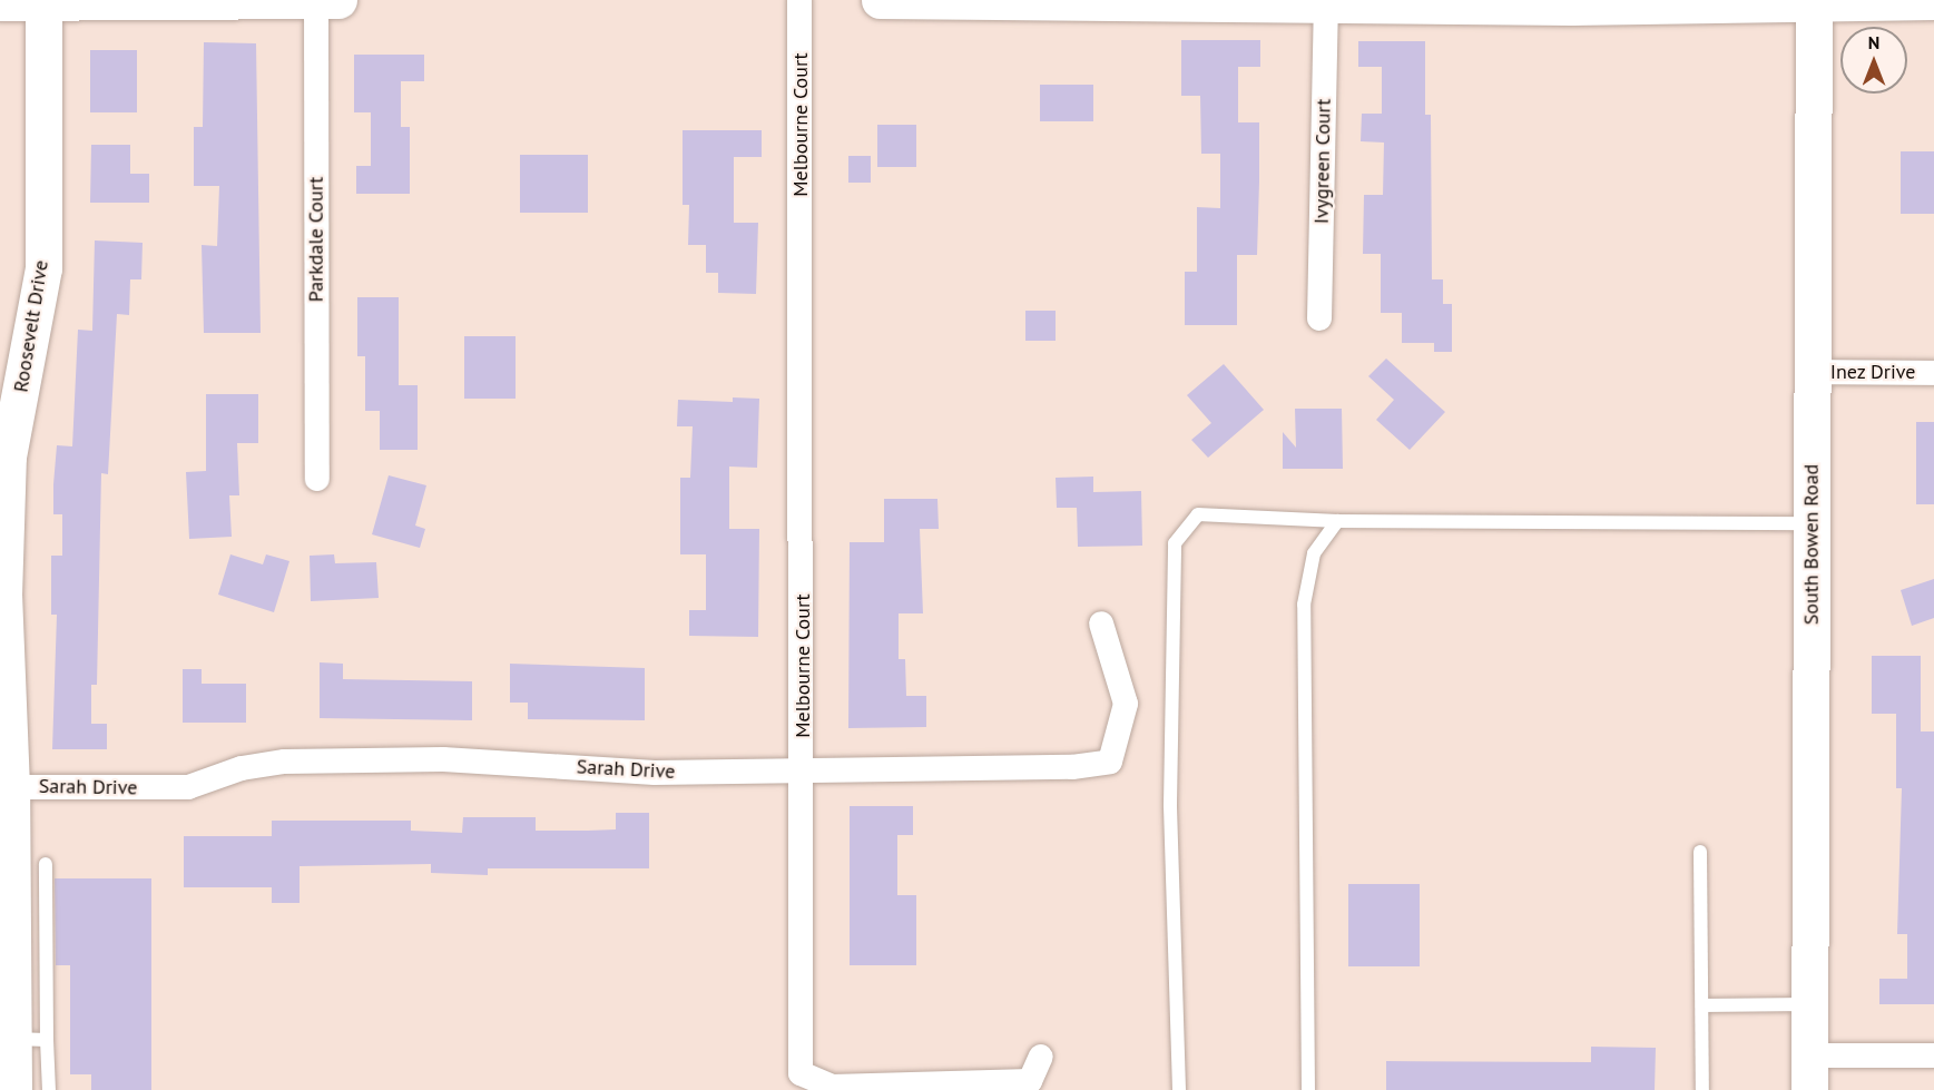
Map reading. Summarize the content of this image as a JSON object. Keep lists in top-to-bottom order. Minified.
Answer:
{"streets":{"street":["Melbourne Court","Ivygreen Court","Parkdale Court","Roosevelt Drive","Inez Drive","South Bowen Road","Sarah Drive"]},"crossings":[["Melbourne Court","Sarah Drive"],["Roosevelt Drive","Sarah Drive"],["Inez Drive","South Bowen Road"]],"north":"top"}
